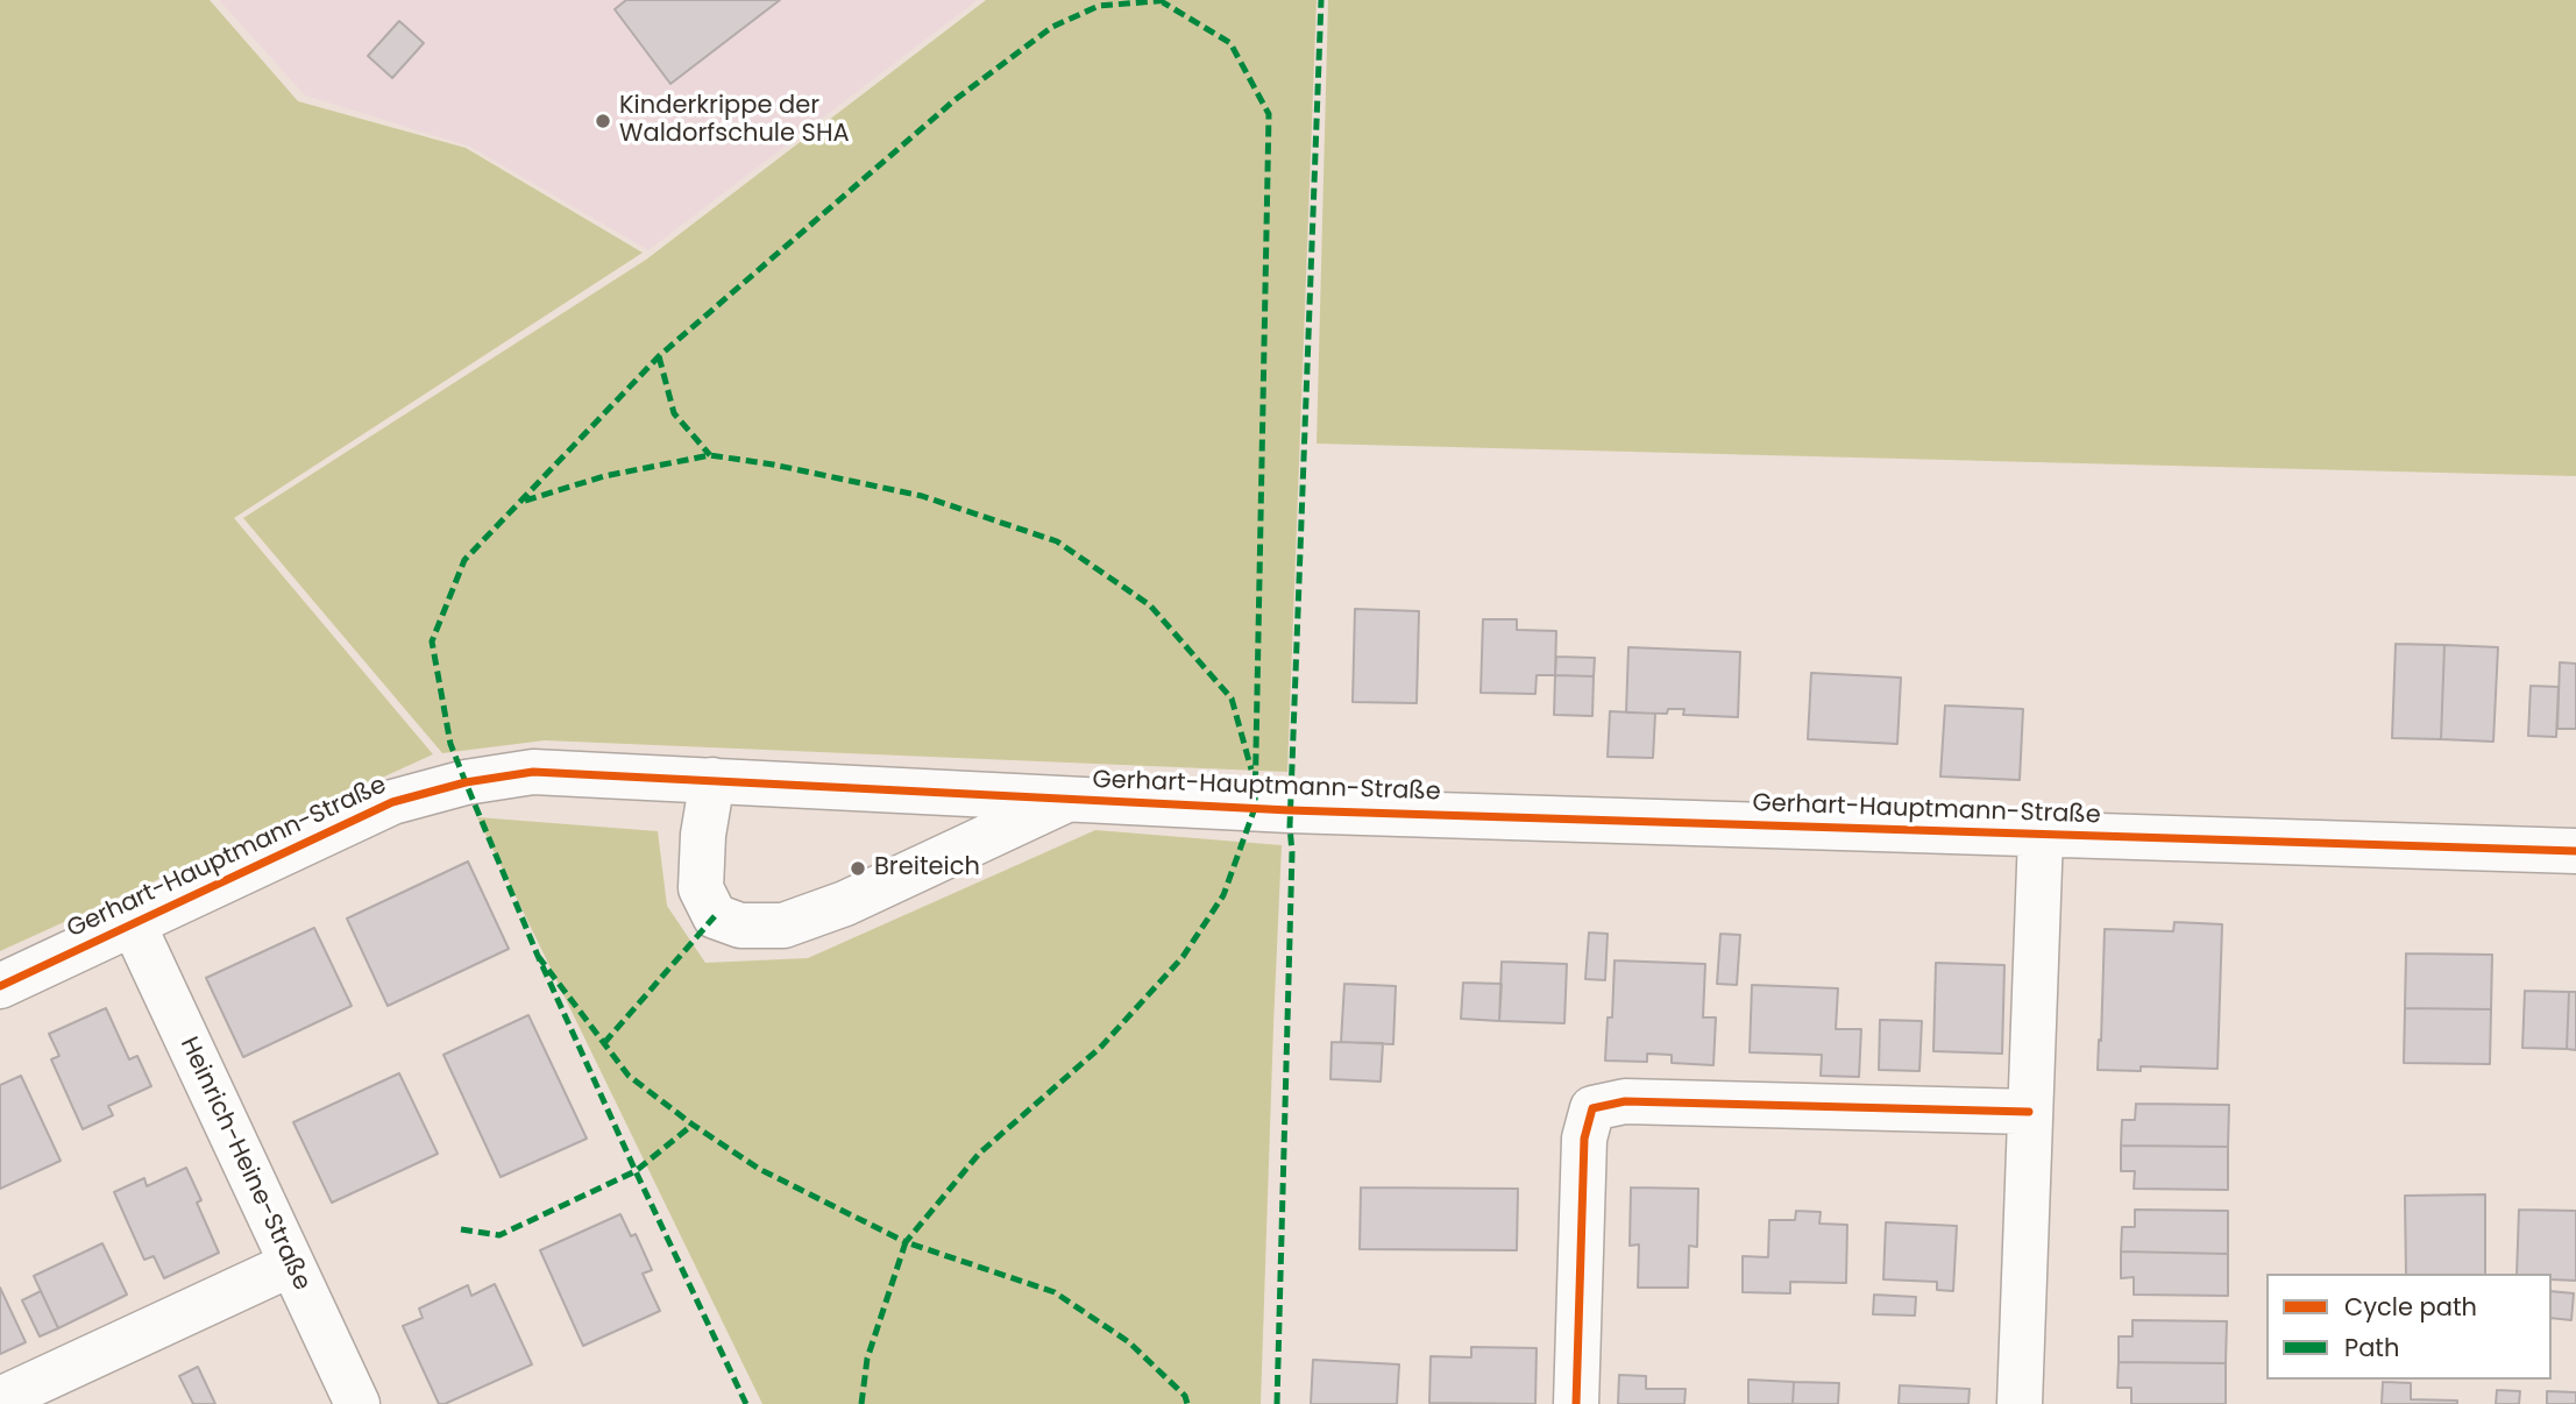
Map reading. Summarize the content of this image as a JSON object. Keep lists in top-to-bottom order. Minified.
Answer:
{"streets":{"street":["Gerhart-Hauptmann-Straße","Heinrich-Heine-Straße"]},"crossings":[["Gerhart-Hauptmann-Straße","Heinrich-Heine-Straße"]],"places":["Kinderkrippe der Waldorfschule SHA","Breiteich"],"legend":["Cycle path","Path"]}
